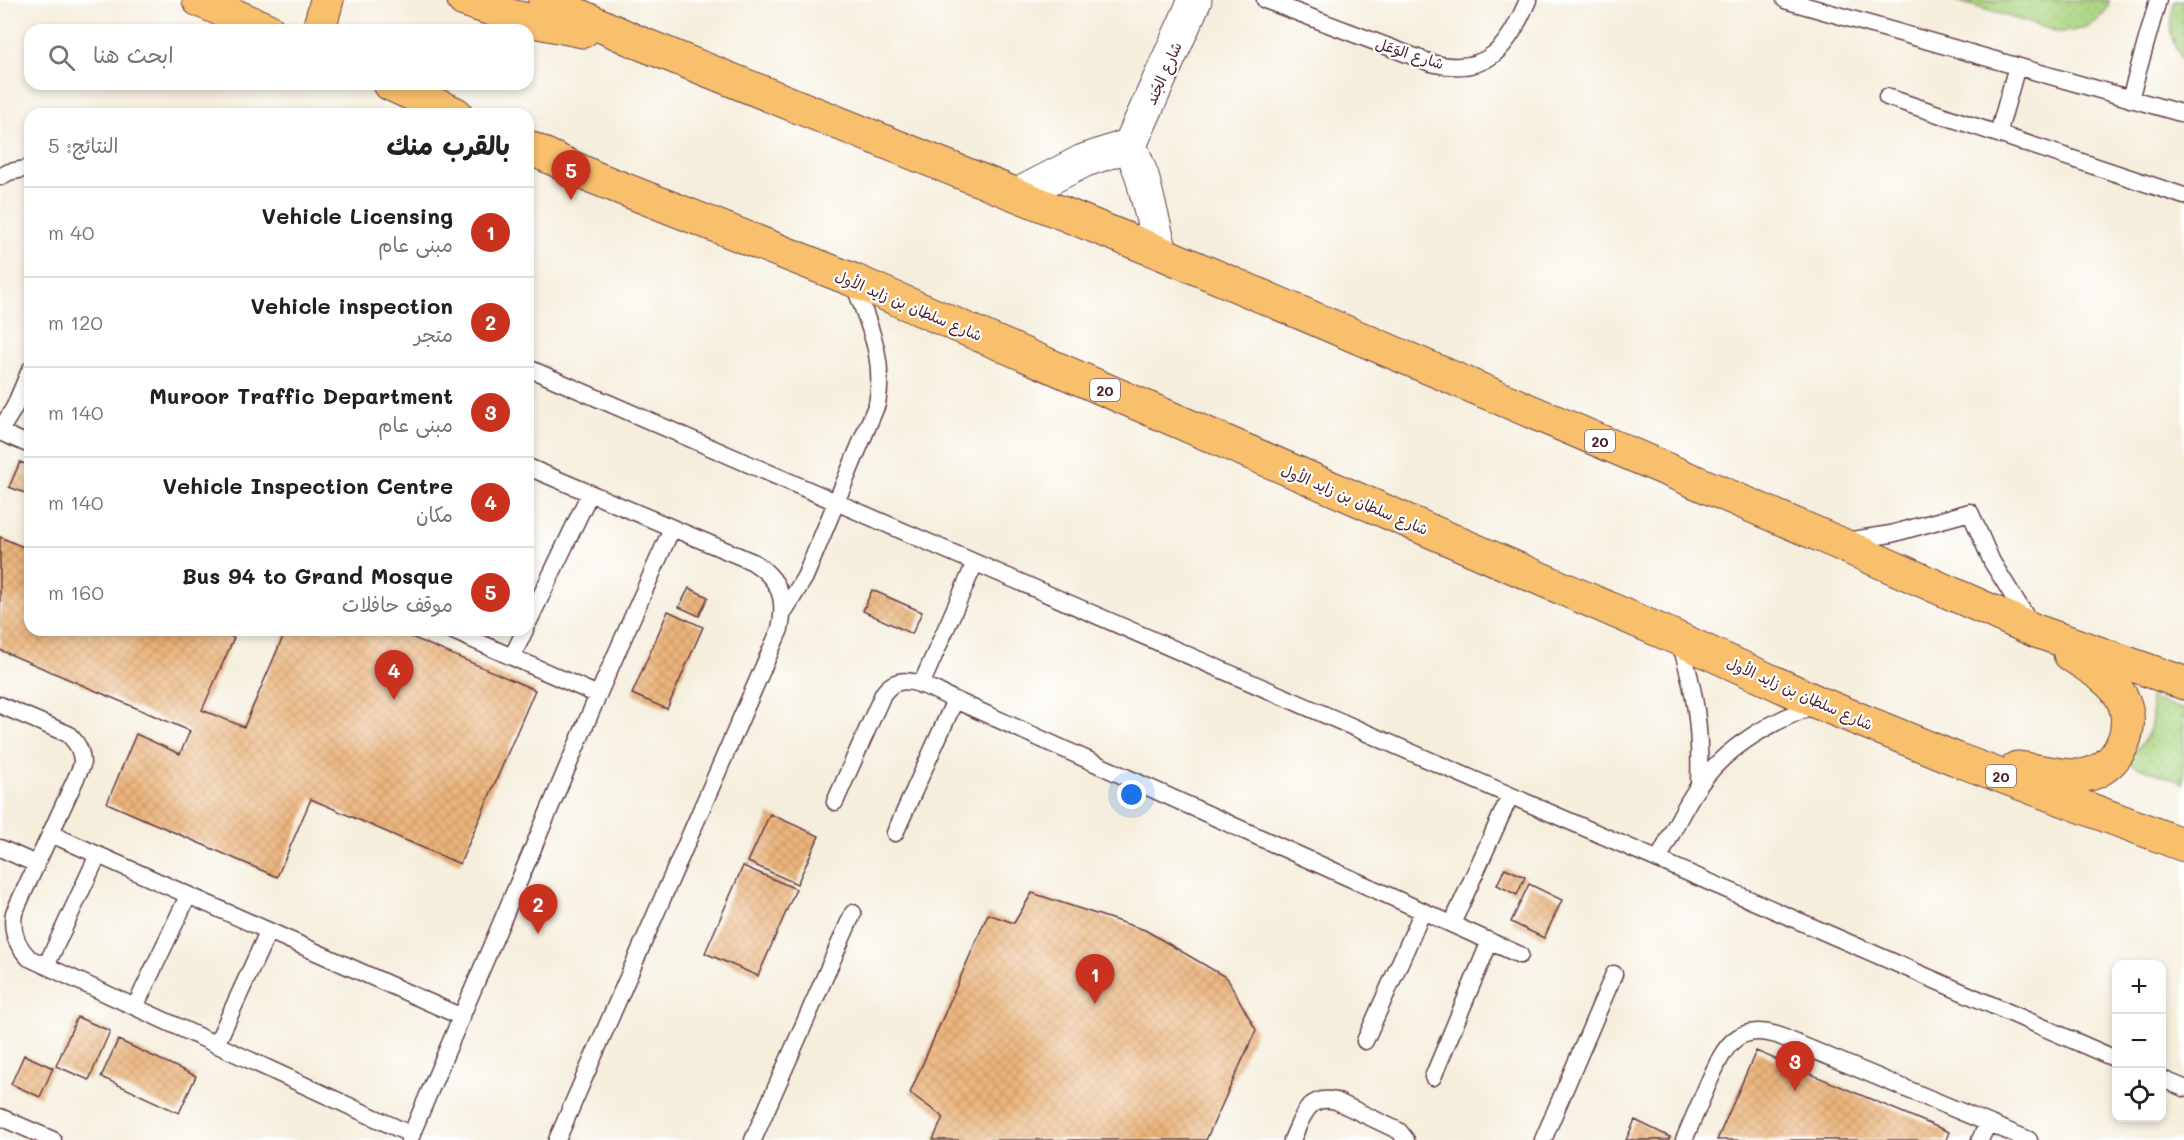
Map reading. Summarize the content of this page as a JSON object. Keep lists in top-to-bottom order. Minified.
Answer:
{"streets":{"main road":["شارع سلطان بن زايد الأول","20"],"street":["شارع الجُند"],"lane":["شارع الوَعَل"]},"page":{"search":"ابحث هنا","heading":["بالقرب منك","النتائج: 5"],"pins":["5","4","2","1","3"],"list":[{"mark":"1","name":"Vehicle Licensing","note":"مبنى عام","value":"40 m"},{"mark":"2","name":"Vehicle inspection","note":"متجر","value":"120 m"},{"mark":"3","name":"Muroor Traffic Department","note":"مبنى عام","value":"140 m"},{"mark":"4","name":"Vehicle Inspection Centre","note":"مكان","value":"140 m"},{"mark":"5","name":"Bus 94 to Grand Mosque","note":"موقف حافلات","value":"160 m"}],"map_buttons":["+","−"]}}
